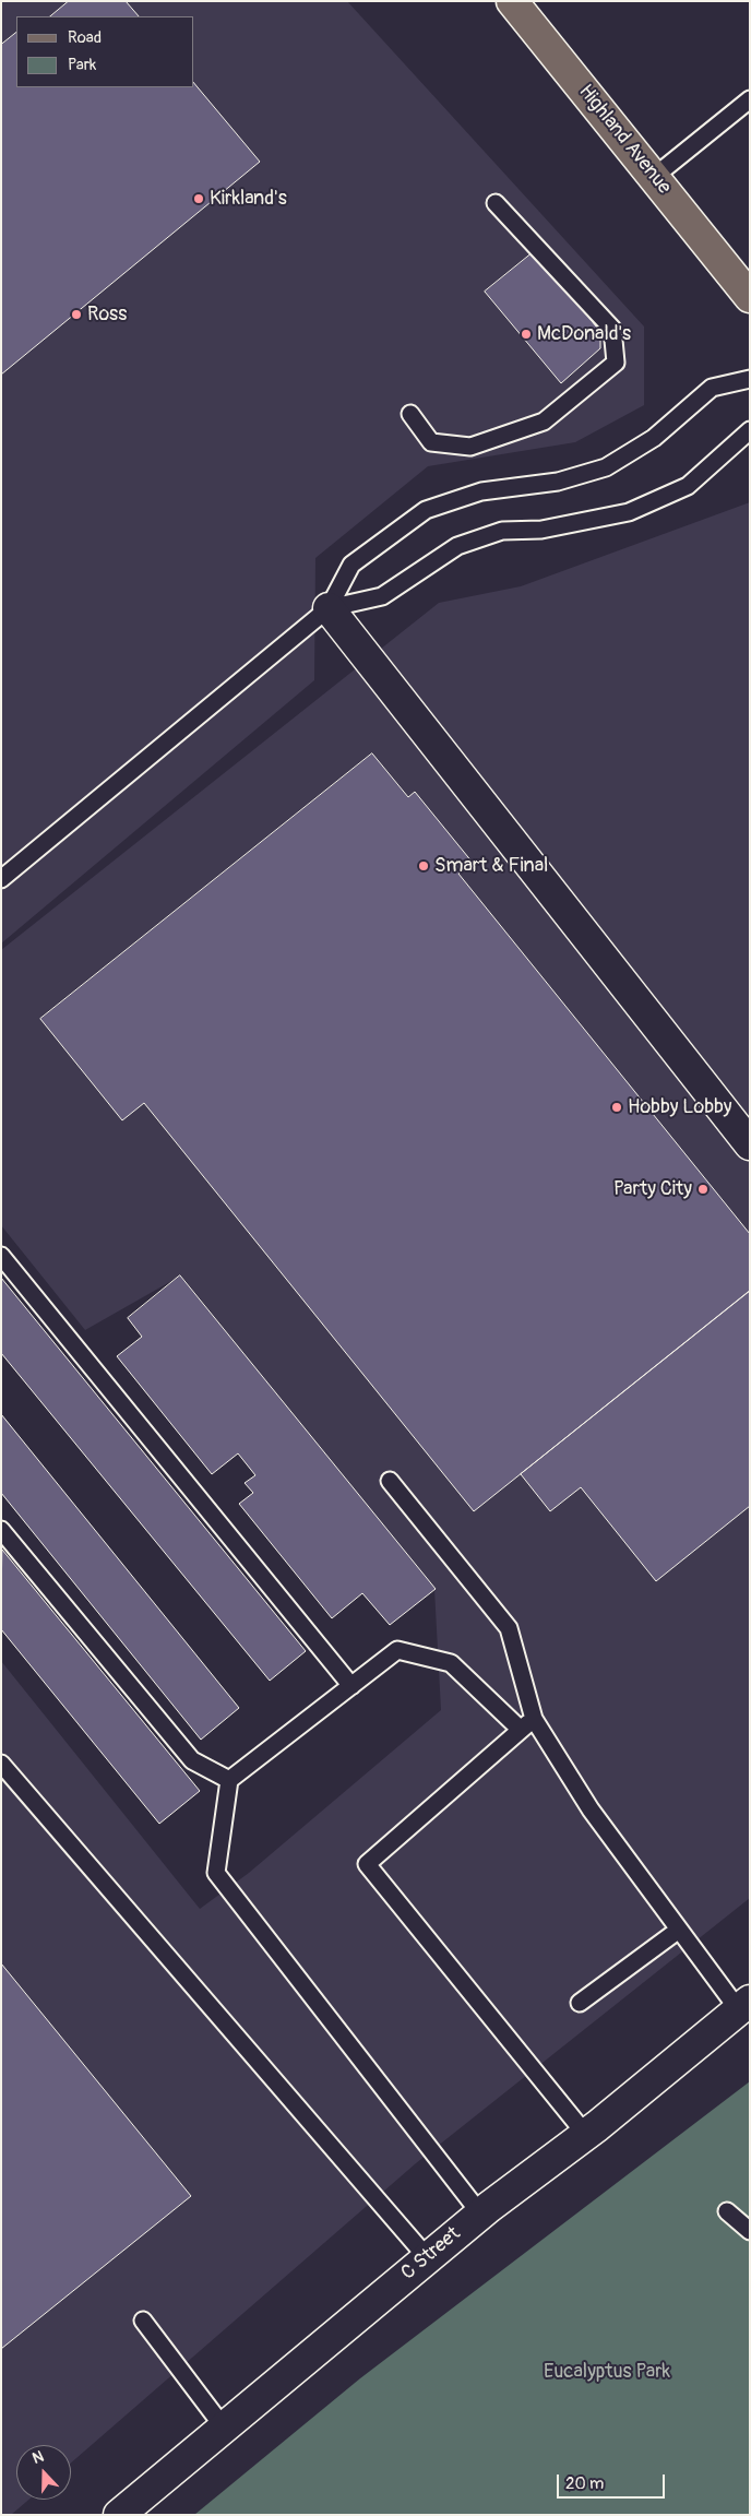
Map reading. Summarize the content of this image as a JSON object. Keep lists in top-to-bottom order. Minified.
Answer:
{"streets":{"main road":["Highland Avenue","C Street"]},"parks":["Eucalyptus Park"],"places":["Kirkland's","Ross","McDonald's","Smart & Final","Hobby Lobby","Party City"],"legend":["Road","Park"],"scale_bar":"20 m","north":"top"}
